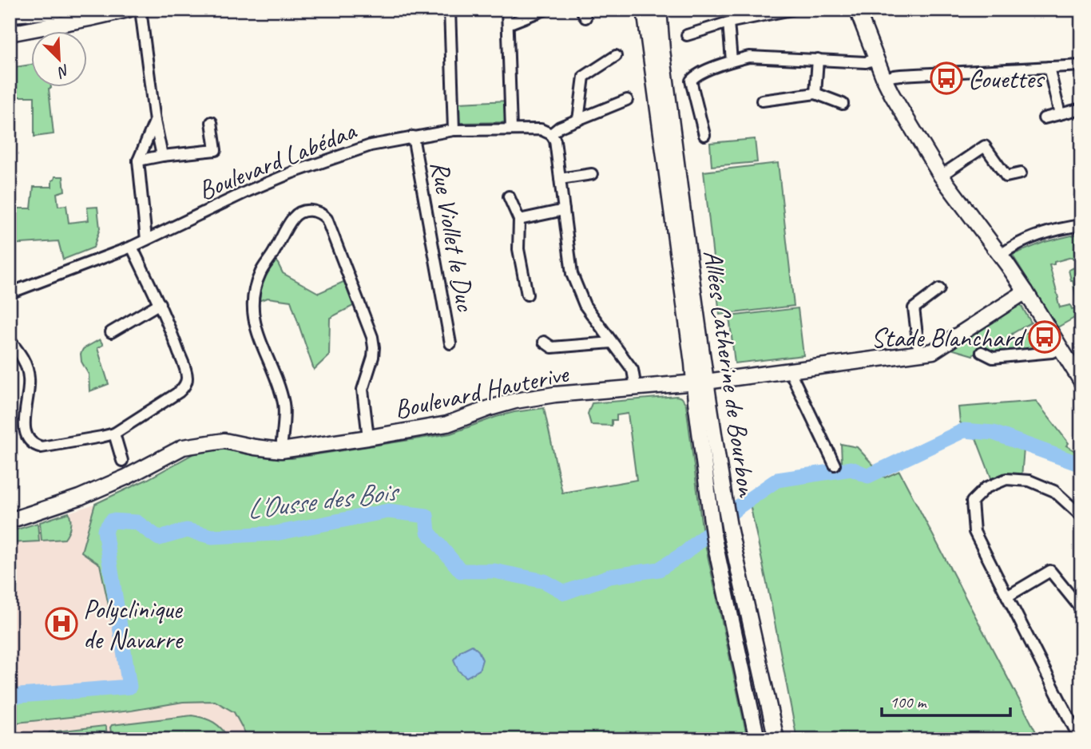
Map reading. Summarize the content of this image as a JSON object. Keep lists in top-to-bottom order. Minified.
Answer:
{"streets":{"main road":["Allées Catherine de Bourbon","Boulevard Hauterive"],"street":["Boulevard Labédaa","Rue Viollet le Duc"]},"crossings":[["Boulevard Labédaa","Rue Viollet le Duc"],["Allées Catherine de Bourbon","Boulevard Hauterive"]],"water":["L'Ousse des Bois"],"places":{"bus stop":["Couettes","Stade Blanchard"],"hospital":["Polyclinique de Navarre"]},"scale_bar":"100 m","north":"bottom right"}
